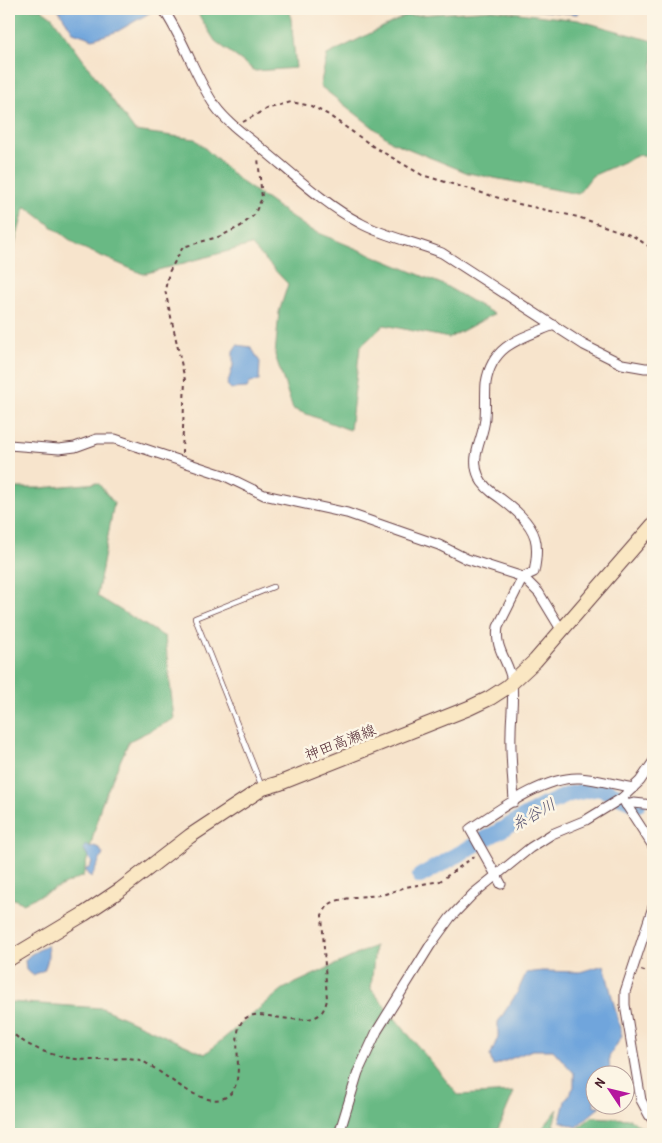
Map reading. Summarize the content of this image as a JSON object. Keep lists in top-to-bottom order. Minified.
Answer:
{"streets":{"main road":["神田高瀬線"]},"water":["糸谷川"],"north":"top left"}
